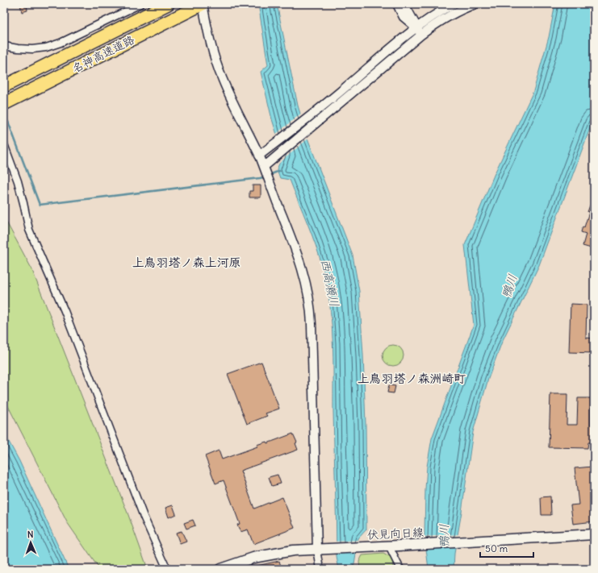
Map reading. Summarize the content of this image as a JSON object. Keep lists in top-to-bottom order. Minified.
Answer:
{"streets":{"highway":["名神高速道路"],"main road":["伏見向日線"]},"districts":["上鳥羽塔ノ森上河原","上鳥羽塔ノ森洲崎町"],"water":["西高瀬川","鴨川"],"scale_bar":"50 m","north":"top"}
